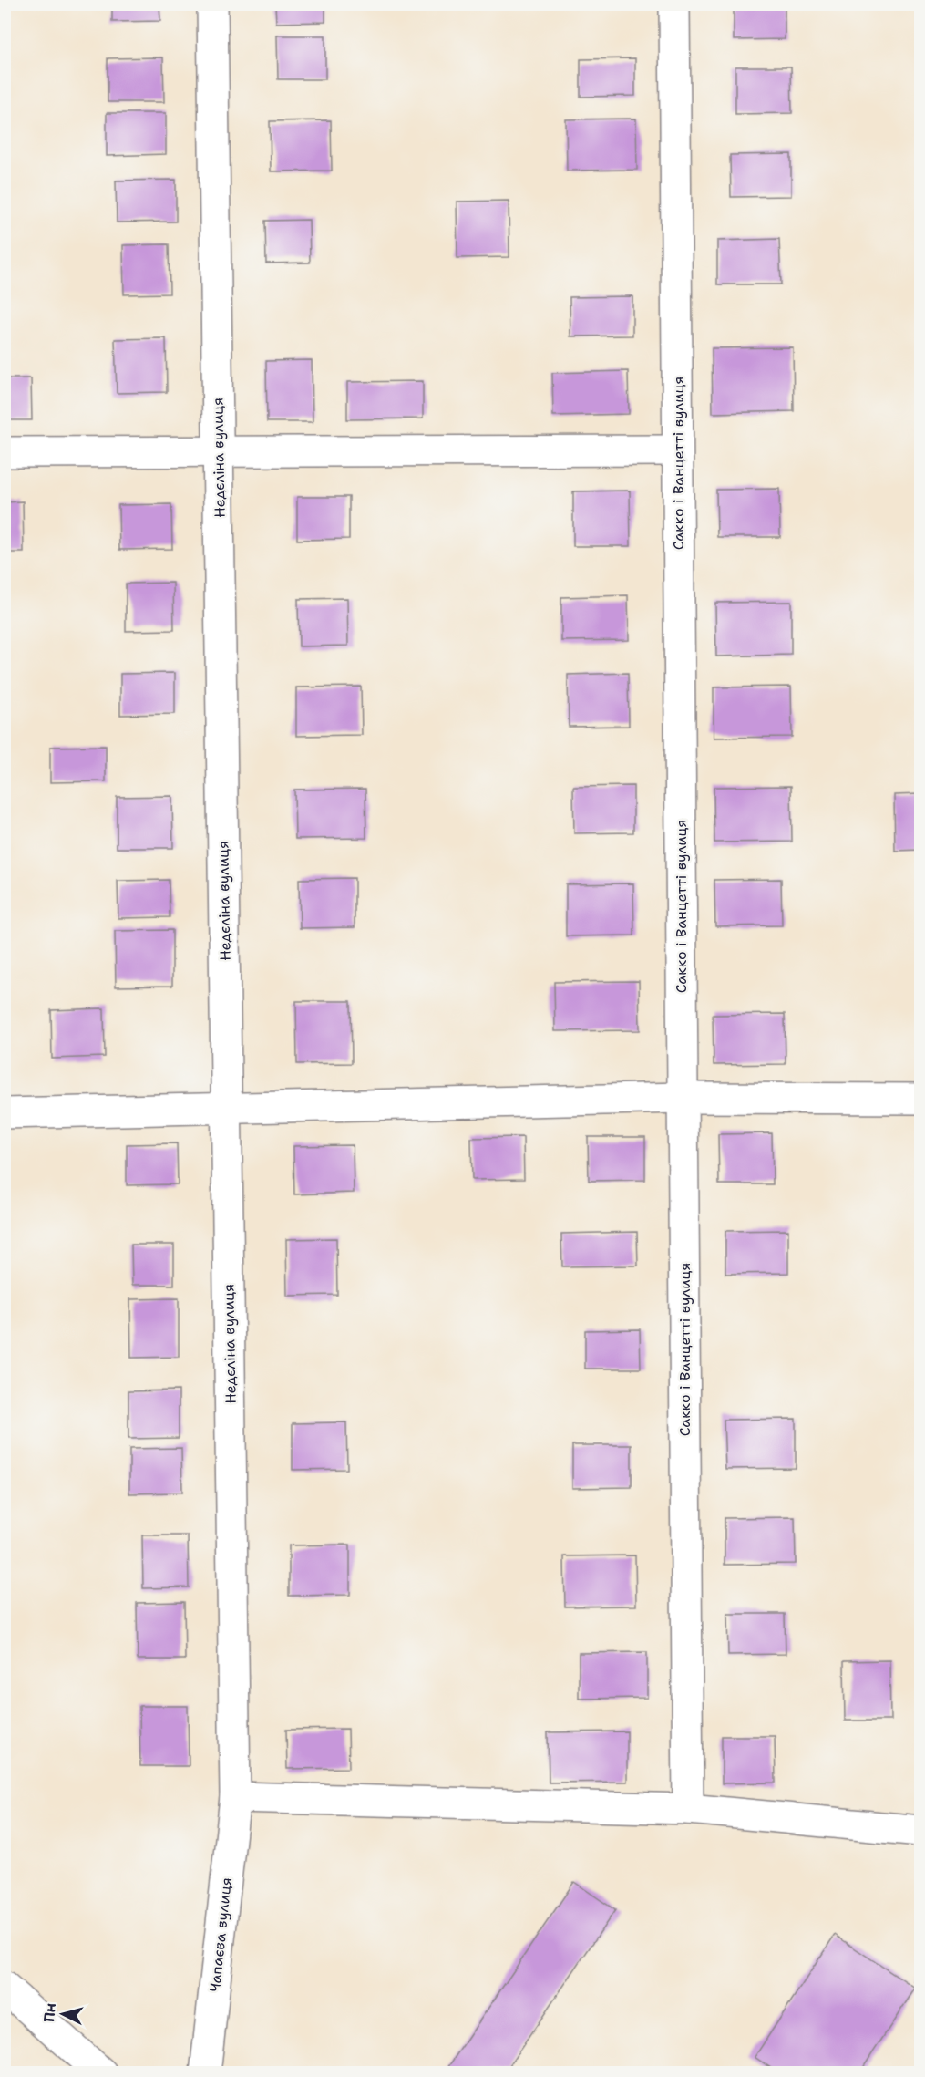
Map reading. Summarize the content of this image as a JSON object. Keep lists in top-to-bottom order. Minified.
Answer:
{"streets":{"street":["Недєліна вулиця","Сакко і Ванцетті вулиця","Чапаєва вулиця"]},"crossings":[["Недєліна вулиця","Чапаєва вулиця"]],"north":"left"}
